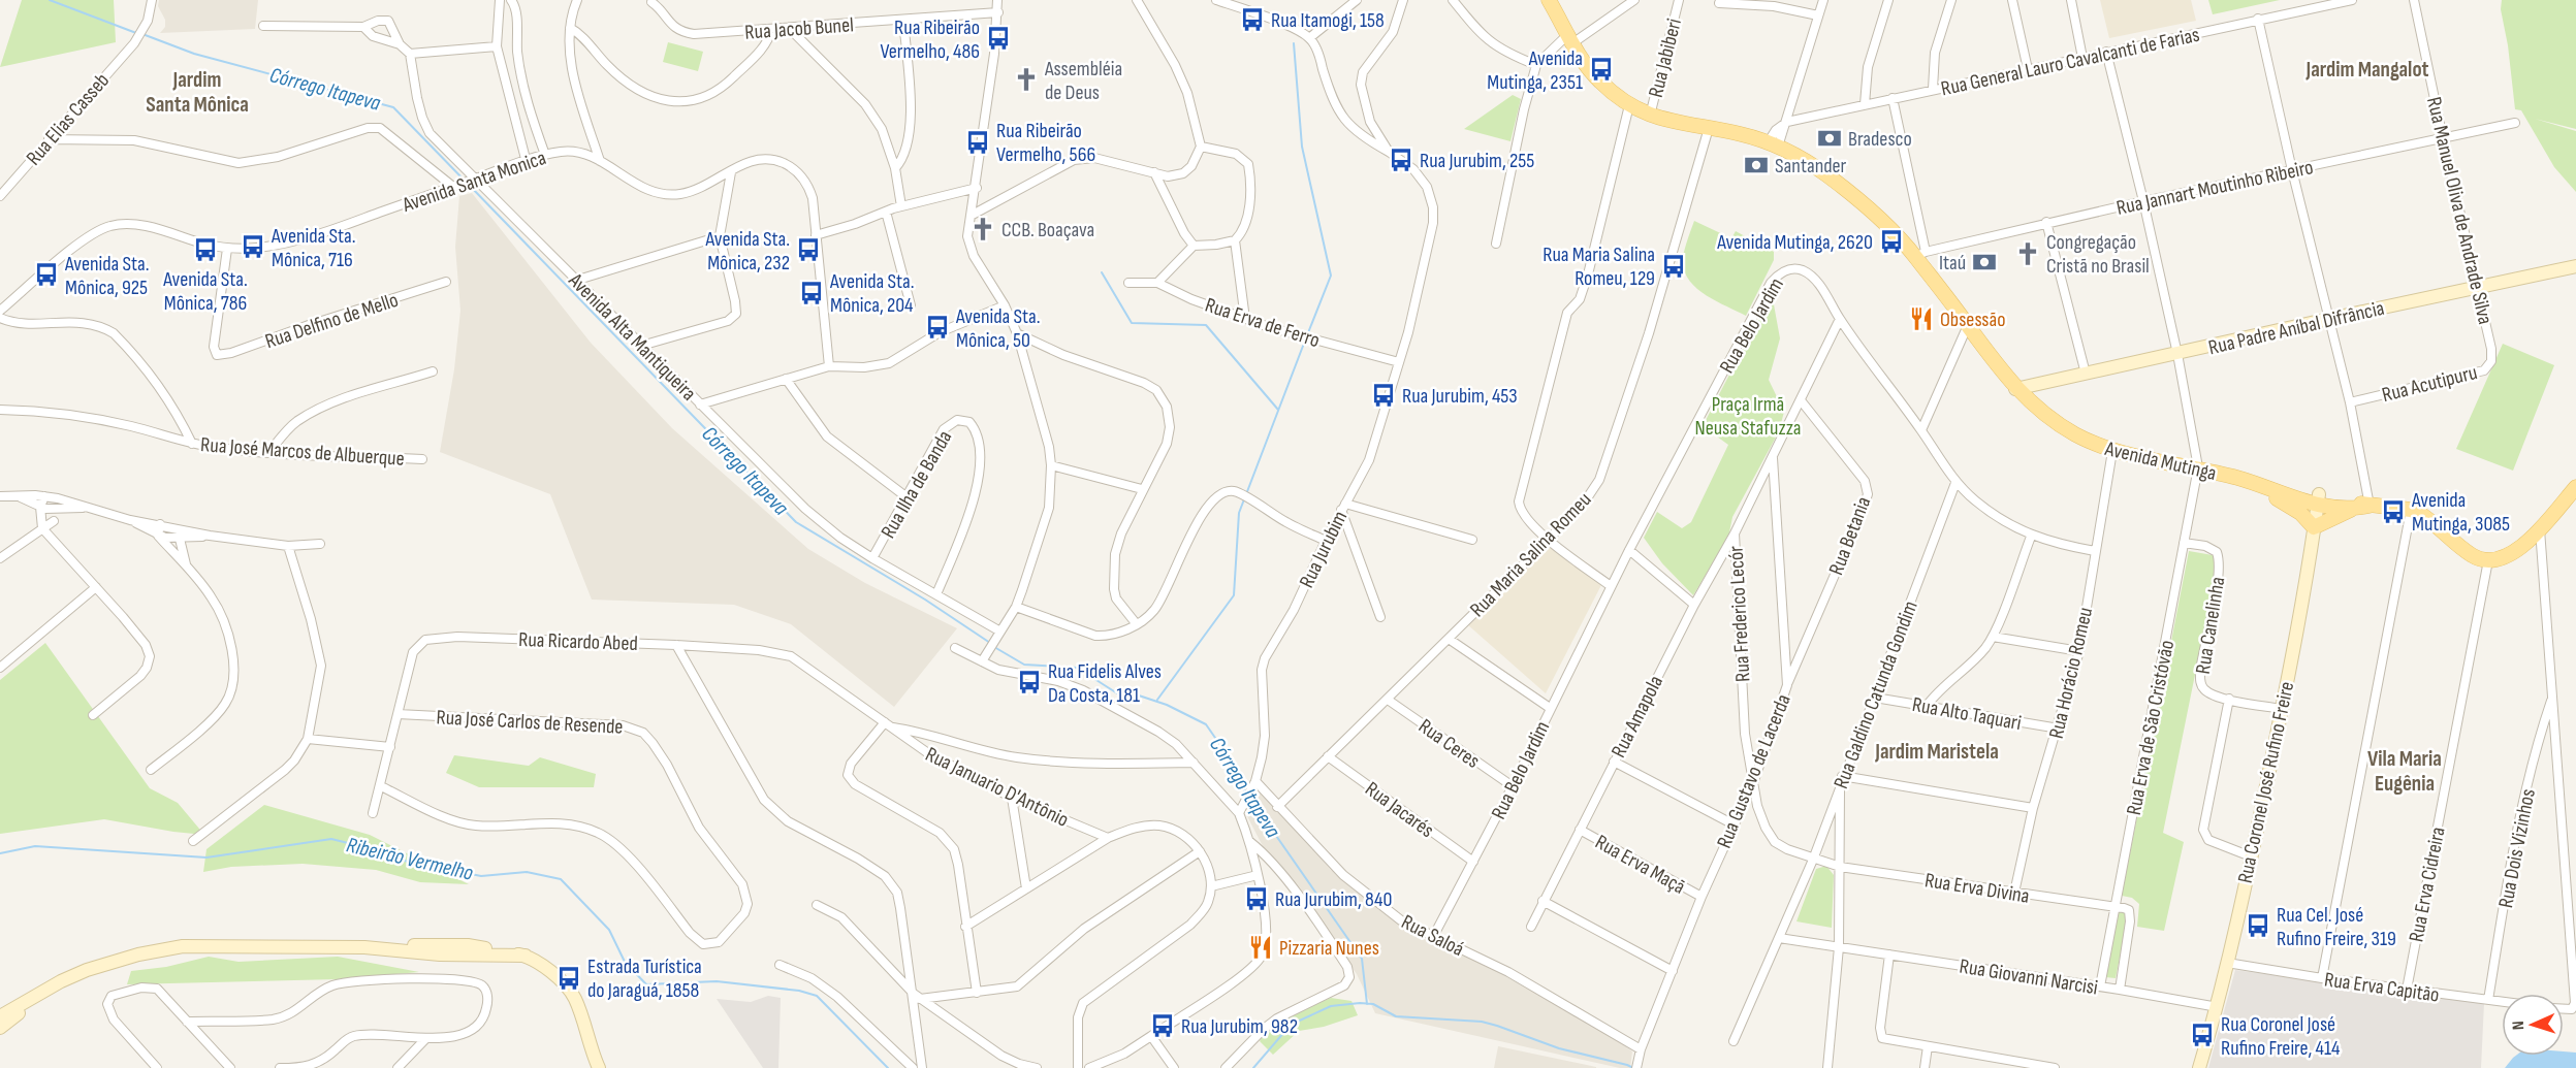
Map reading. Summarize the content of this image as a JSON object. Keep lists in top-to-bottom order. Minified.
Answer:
{"streets":{"main road":["Rua Padre Aníbal Difrância","Avenida Mutinga","Rua Coronel José Rufino Freire"],"street":["Rua Jacob Bunel","Rua Jabiberi","Rua General Lauro Cavalcanti de Farias","Rua Elias Casseb","Avenida Santa Monica","Rua Jannart Moutinho Ribeiro","Rua Manuel Oliva de Andrade Silva","Rua Delfino de Mello","Rua Erva de Ferro","Rua Belo Jardim","Avenida Alta Mantiqueira","Rua Acutipuru","Rua José Marcos de Albuerque","Rua Ilha de Banda","Rua Betania","Rua Jurubim","Rua Maria Salina Romeu","Rua Frederico Lecór","Rua Canelinha","Rua Ricardo Abed","Rua Horácio Romeu","Rua Galdino Catunda Gondim","Rua Alto Taquari","Rua Amapola","Rua José Carlos de Resende","Rua Erva de São Cristóvão","Rua Ceres","Rua Gustavo de Lacerda","Rua Januario D'Antônio","Rua Jacarés","Rua Dois Vizinhos","Rua Erva Maçã","Rua Erva Cidreira","Rua Erva Divina","Rua Saloá","Rua Giovanni Narcisi","Rua Erva Capitão"]},"crossings":[["Rua Jabiberi","Avenida Mutinga"],["Avenida Santa Monica","Rua Delfino de Mello"],["Avenida Santa Monica","Avenida Alta Mantiqueira"],["Rua Jannart Moutinho Ribeiro","Rua Manuel Oliva de Andrade Silva"],["Rua Jannart Moutinho Ribeiro","Avenida Mutinga"],["Rua Manuel Oliva de Andrade Silva","Rua Padre Aníbal Difrância"],["Rua Manuel Oliva de Andrade Silva","Rua Acutipuru"],["Rua Erva de Ferro","Rua Jurubim"],["Rua Belo Jardim","Rua Frederico Lecór"],["Rua Belo Jardim","Rua Horácio Romeu"],["Rua Belo Jardim","Rua Galdino Catunda Gondim"],["Rua Belo Jardim","Rua Ceres"],["Rua Belo Jardim","Rua Jacarés"],["Rua Belo Jardim","Rua Saloá"],["Rua Padre Aníbal Difrância","Avenida Mutinga"],["Avenida Alta Mantiqueira","Rua Ilha de Banda"],["Avenida Mutinga","Rua Maria Salina Romeu"],["Avenida Mutinga","Rua Horácio Romeu"],["Avenida Mutinga","Rua Erva de São Cristóvão"],["Avenida Mutinga","Rua Coronel José Rufino Freire"],["Avenida Mutinga","Rua Erva Cidreira"],["Rua Betania","Rua Frederico Lecór"],["Rua Betania","Rua Gustavo de Lacerda"],["Rua Jurubim","Rua Saloá"],["Rua Maria Salina Romeu","Rua Ceres"],["Rua Maria Salina Romeu","Rua Jacarés"],["Rua Maria Salina Romeu","Rua Saloá"],["Rua Frederico Lecór","Rua Galdino Catunda Gondim"],["Rua Frederico Lecór","Rua Amapola"],["Rua Frederico Lecór","Rua Gustavo de Lacerda"],["Rua Frederico Lecór","Rua Erva Divina"],["Rua Canelinha","Rua Erva de São Cristóvão"],["Rua Canelinha","Rua Coronel José Rufino Freire"],["Rua Ricardo Abed","Rua José Carlos de Resende"],["Rua Ricardo Abed","Rua Januario D'Antônio"],["Rua Horácio Romeu","Rua Alto Taquari"],["Rua Horácio Romeu","Rua Erva Divina"],["Rua Galdino Catunda Gondim","Rua Alto Taquari"],["Rua Galdino Catunda Gondim","Rua Erva Divina"],["Rua Galdino Catunda Gondim","Rua Giovanni Narcisi"],["Rua Amapola","Rua Erva Maçã"],["Rua Erva de São Cristóvão","Rua Erva Divina"],["Rua Erva de São Cristóvão","Rua Giovanni Narcisi"],["Rua Gustavo de Lacerda","Rua Erva Maçã"],["Rua Gustavo de Lacerda","Rua Saloá"],["Rua Coronel José Rufino Freire","Rua Giovanni Narcisi"],["Rua Coronel José Rufino Freire","Rua Erva Capitão"],["Rua Dois Vizinhos","Rua Erva Capitão"],["Rua Erva Cidreira","Rua Erva Capitão"]],"districts":["Jardim Mangalot","Jardim Santa Mônica","Jardim Maristela","Vila Maria Eugênia"],"water":["Córrego Itapeva","Ribeirão Vermelho"],"parks":["Praça Irmã Neusa Stafuzza"],"places":{"bus stop":["Rua Itamogi, 158","Rua Ribeirão Vermelho, 486","Avenida Mutinga, 2351","Rua Ribeirão Vermelho, 566","Rua Jurubim, 255","Avenida Mutinga, 2620","Avenida Sta. Mônica, 716","Avenida Sta. Mônica, 786","Avenida Sta. Mônica, 232","Rua Maria Salina Romeu, 129","Avenida Sta. Mônica, 925","Avenida Sta. Mônica, 204","Avenida Sta. Mônica, 50","Rua Jurubim, 453","Avenida Mutinga, 3085","Rua Fidelis Alves Da Costa, 181","Rua Jurubim, 840","Rua Cel. José Rufino Freire, 319","Estrada Turística do Jaraguá, 1858","Rua Jurubim, 982","Rua Coronel José Rufino Freire, 414"],"church":["Assembléia de Deus","CCB. Boaçava","Congregação Cristã no Brasil"],"bank":["Bradesco","Santander","Itaú"],"restaurant":["Obsessão","Pizzaria Nunes"]},"north":"left"}
